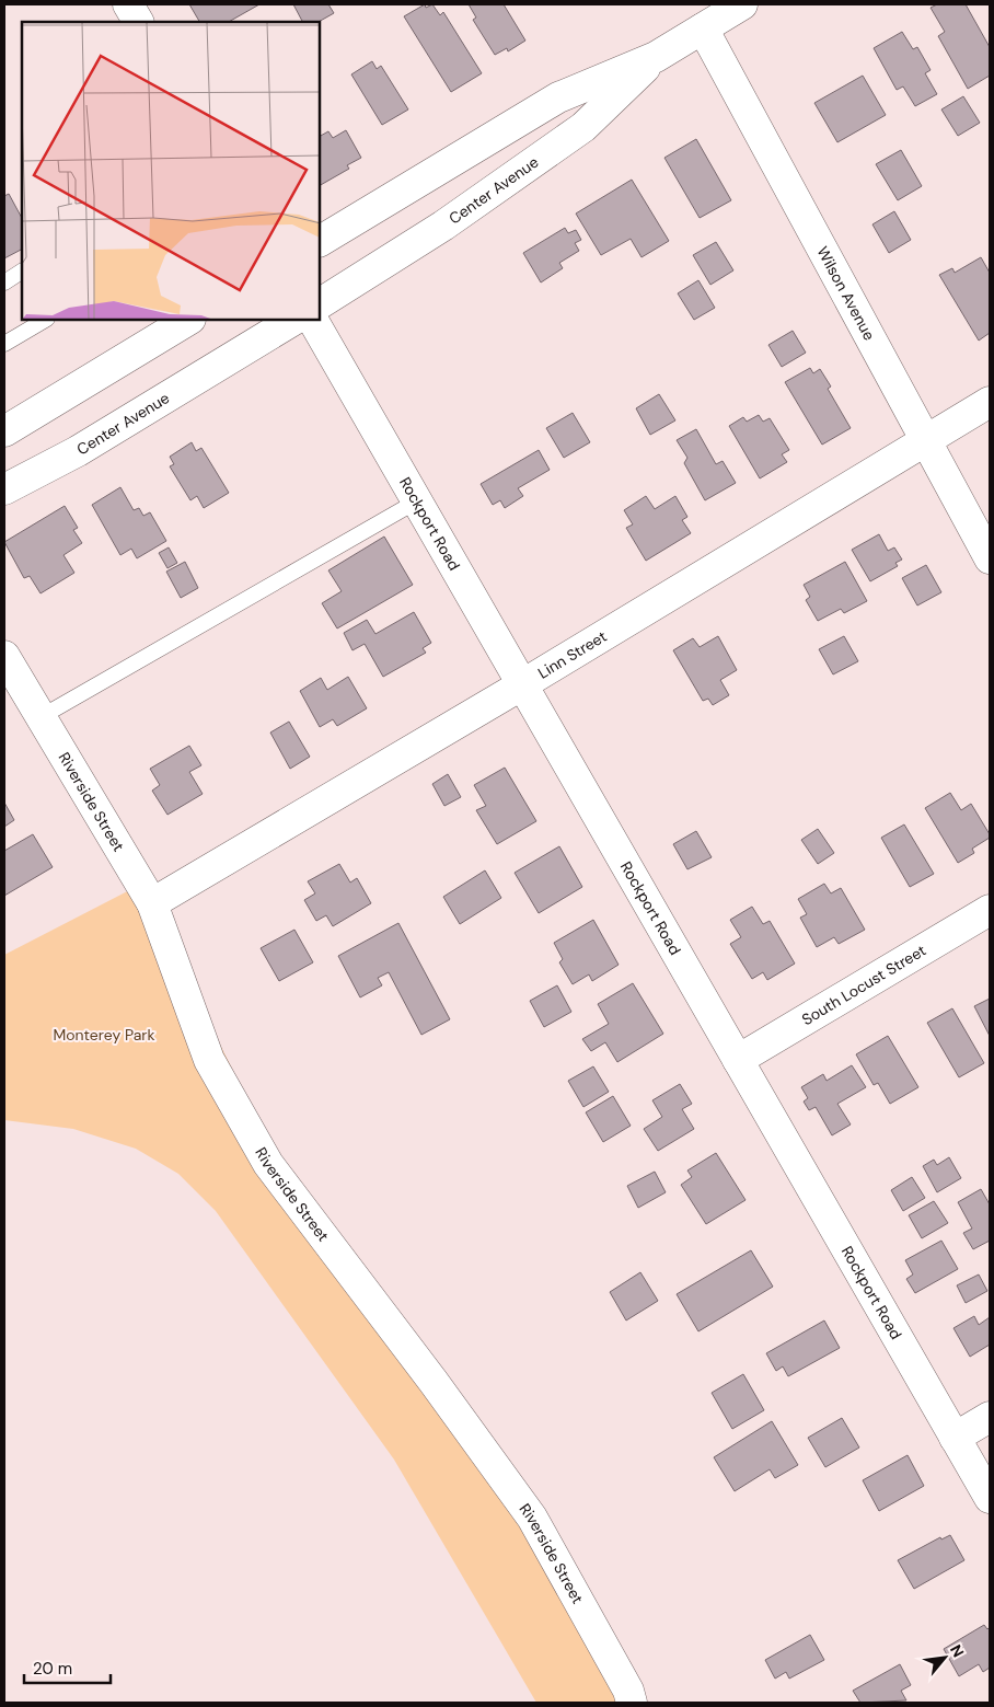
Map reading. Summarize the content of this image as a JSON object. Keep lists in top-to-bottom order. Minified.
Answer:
{"streets":{"street":["Center Avenue","Wilson Avenue","Rockport Road","Linn Street","Riverside Street","South Locust Street"]},"crossings":[["Center Avenue","Wilson Avenue"],["Wilson Avenue","Linn Street"],["Rockport Road","Linn Street"],["Rockport Road","South Locust Street"],["Linn Street","Riverside Street"]],"parks":["Monterey Park"],"scale_bar":"20 m","north":"top right"}
